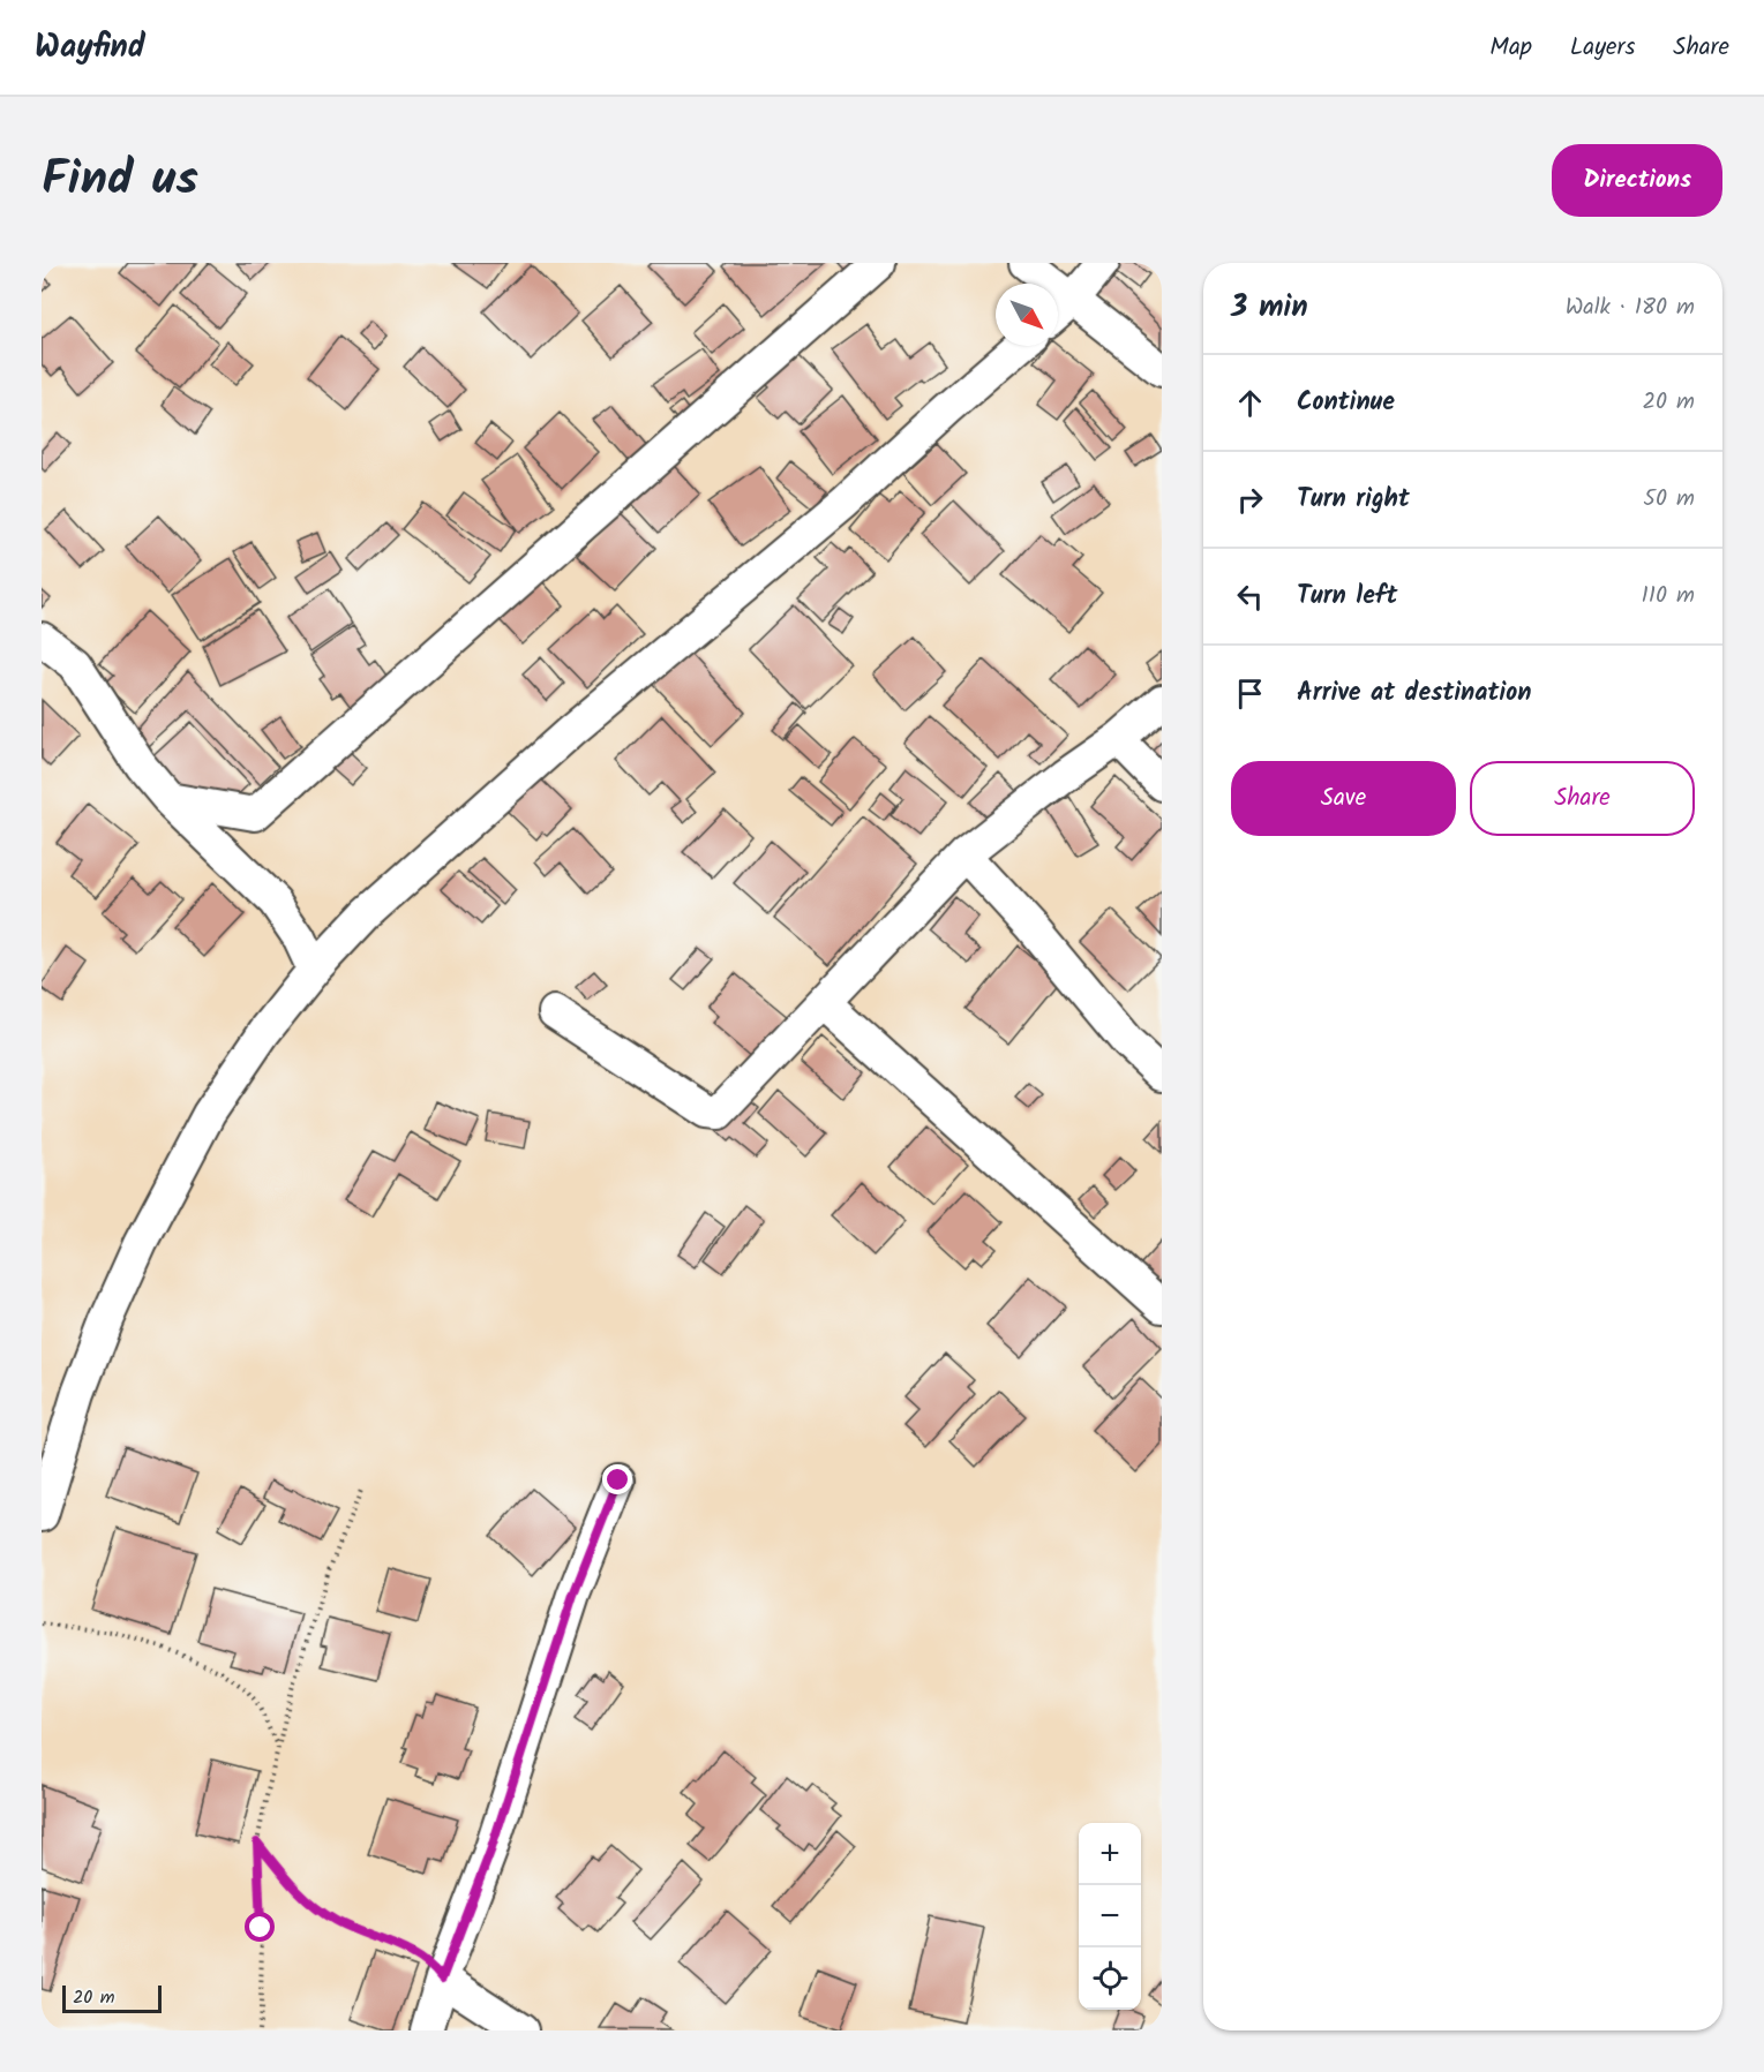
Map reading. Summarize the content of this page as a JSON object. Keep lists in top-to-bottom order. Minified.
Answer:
{"scale_bar":"20 m","north":"bottom right","page":{"header":"Wayfind","nav":["Map","Layers","Share"],"title":"Find us","buttons":["Directions",["Save","Share"]],"heading":["3 min","Walk · 180 m"],"list":[["Continue","20 m"],["Turn right","50 m"],["Turn left","110 m"],"Arrive at destination"],"map_buttons":["+","−"],"scale":"20 m"}}
